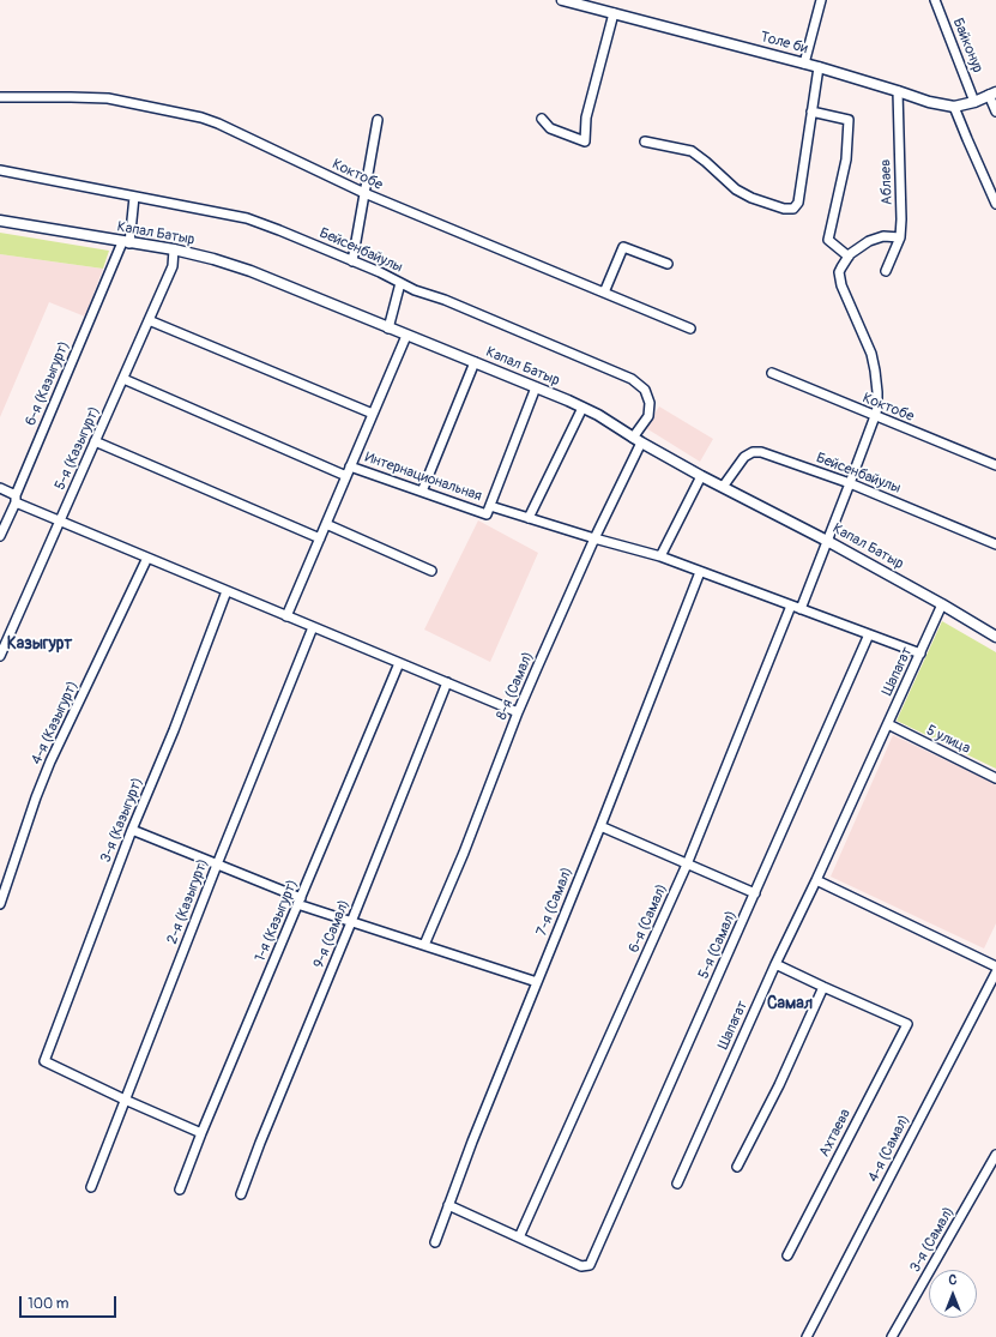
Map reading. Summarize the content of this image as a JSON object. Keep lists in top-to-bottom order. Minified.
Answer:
{"streets":{"main road":["Толе би","Капал Батыр"],"street":["Байконур","Коктобе","Аблаев","Бейсенбайулы","6-я (Казыгурт)","5-я (Казыгурт)","Интернациональная","Шапагат","8-я (Самал)","4-я (Казыгурт)","5 улица","3-я (Казыгурт)","2-я (Казыгурт)","7-я (Самал)","6-я (Самал)","1-я (Казыгурт)","9-я (Самал)","5-я (Самал)","Ахтаева","4-я (Самал)","3-я (Самал)"]},"crossings":[["Толе би","Байконур"],["Толе би","Аблаев"],["Капал Батыр","Бейсенбайулы"],["Капал Батыр","6-я (Казыгурт)"],["Капал Батыр","5-я (Казыгурт)"],["Капал Батыр","Шапагат"],["Капал Батыр","8-я (Самал)"],["Бейсенбайулы","6-я (Казыгурт)"],["Бейсенбайулы","8-я (Самал)"],["Интернациональная","Шапагат"],["Интернациональная","8-я (Самал)"],["Интернациональная","7-я (Самал)"],["Интернациональная","6-я (Самал)"],["Интернациональная","5-я (Самал)"],["Шапагат","5 улица"],["3-я (Казыгурт)","2-я (Казыгурт)"],["6-я (Самал)","5-я (Самал)"]],"districts":["Казыгурт","Самал"],"scale_bar":"100 m","north":"top"}
